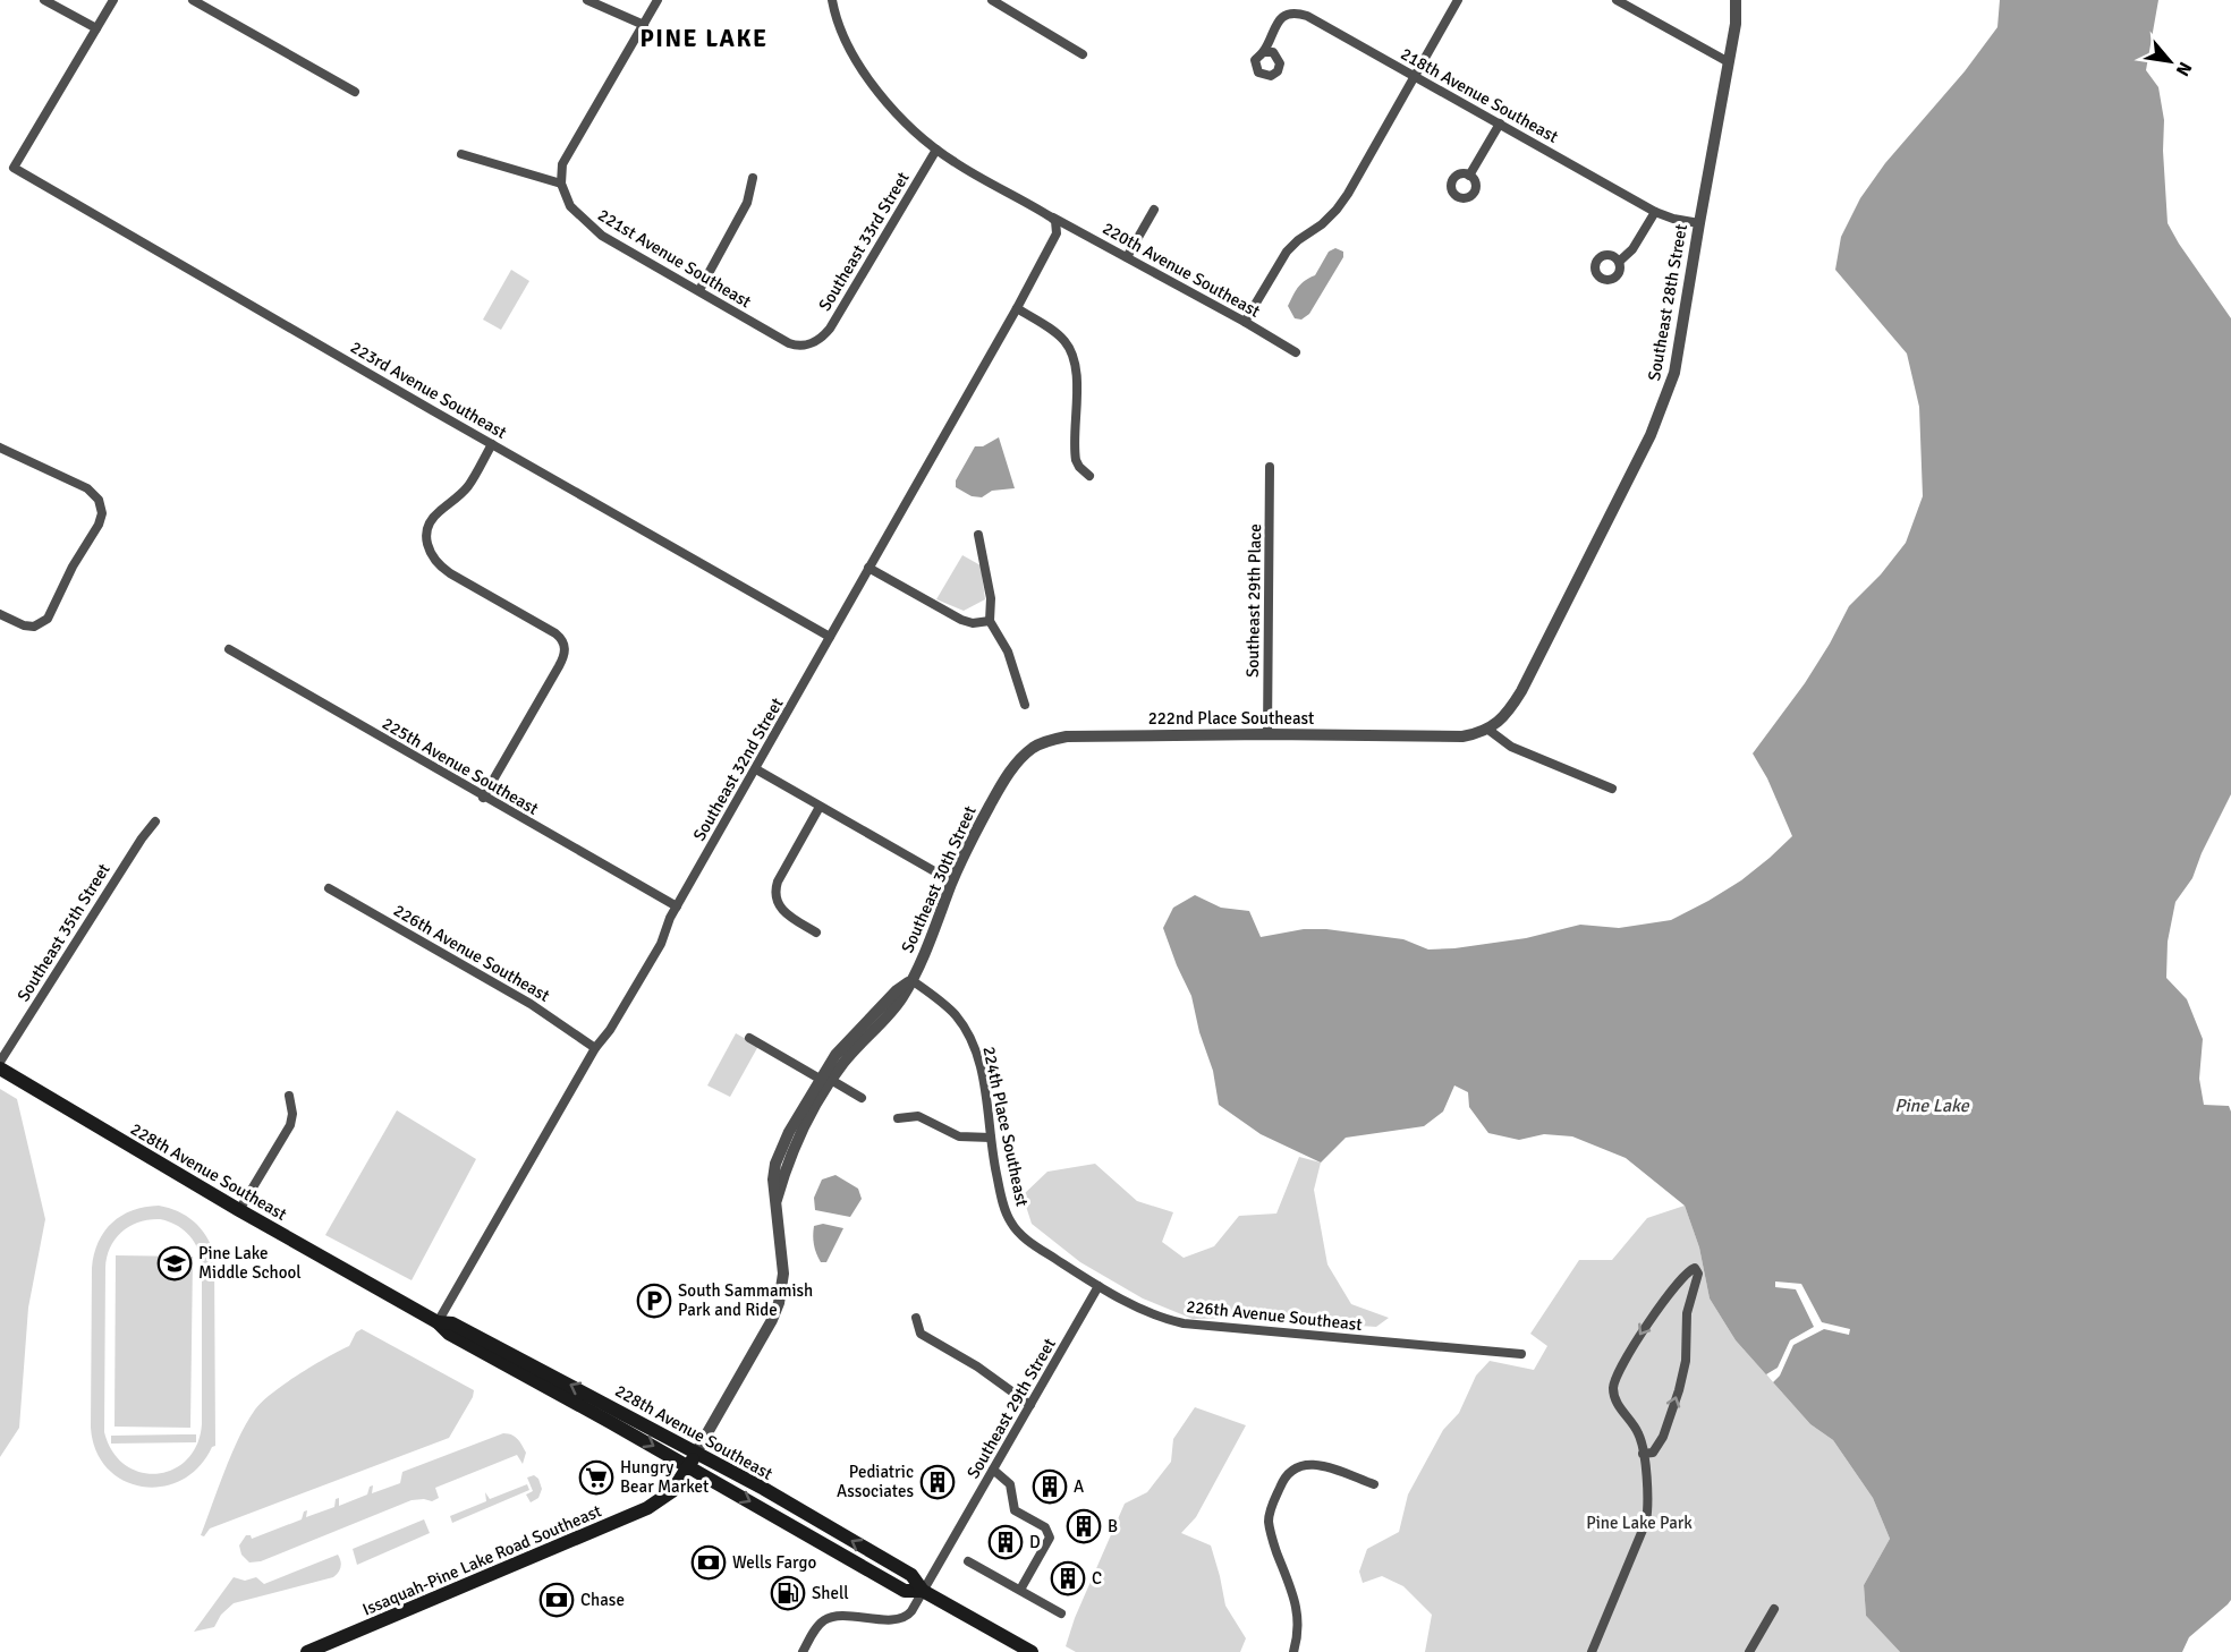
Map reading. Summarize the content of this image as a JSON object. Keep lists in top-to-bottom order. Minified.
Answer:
{"streets":{"main road":["228th Avenue Southeast","Issaquah-Pine Lake Road Southeast"],"street":["218th Avenue Southeast","Southeast 33rd Street","221st Avenue Southeast","220th Avenue Southeast","Southeast 28th Street","223rd Avenue Southeast","Southeast 29th Place","222nd Place Southeast","225th Avenue Southeast","Southeast 32nd Street","Southeast 30th Street","Southeast 35th Street","226th Avenue Southeast","224th Place Southeast","Southeast 29th Street"]},"crossings":[["218th Avenue Southeast","Southeast 28th Street"],["Southeast 33rd Street","221st Avenue Southeast"],["Southeast 33rd Street","220th Avenue Southeast"],["220th Avenue Southeast","Southeast 32nd Street"],["Southeast 28th Street","222nd Place Southeast"],["223rd Avenue Southeast","Southeast 32nd Street"],["Southeast 29th Place","222nd Place Southeast"],["222nd Place Southeast","Southeast 30th Street"],["225th Avenue Southeast","Southeast 32nd Street"],["Southeast 32nd Street","226th Avenue Southeast"],["Southeast 32nd Street","228th Avenue Southeast"],["Southeast 30th Street","224th Place Southeast"],["Southeast 30th Street","Issaquah-Pine Lake Road Southeast"],["226th Avenue Southeast","224th Place Southeast"],["226th Avenue Southeast","Southeast 29th Street"],["224th Place Southeast","Issaquah-Pine Lake Road Southeast"],["228th Avenue Southeast","Southeast 29th Street"],["228th Avenue Southeast","Issaquah-Pine Lake Road Southeast"]],"districts":["PINE LAKE"],"water":["Pine Lake"],"parks":["Pine Lake Park"],"places":{"school or university":["Pine Lake Middle School"],"parking":["South Sammamish Park and Ride"],"supermarket":["Hungry Bear Market"],"building":["Pediatric Associates","A","B","D","C"],"bank":["Wells Fargo","Chase"],"fuel station":["Shell"]},"north":"bottom right"}
